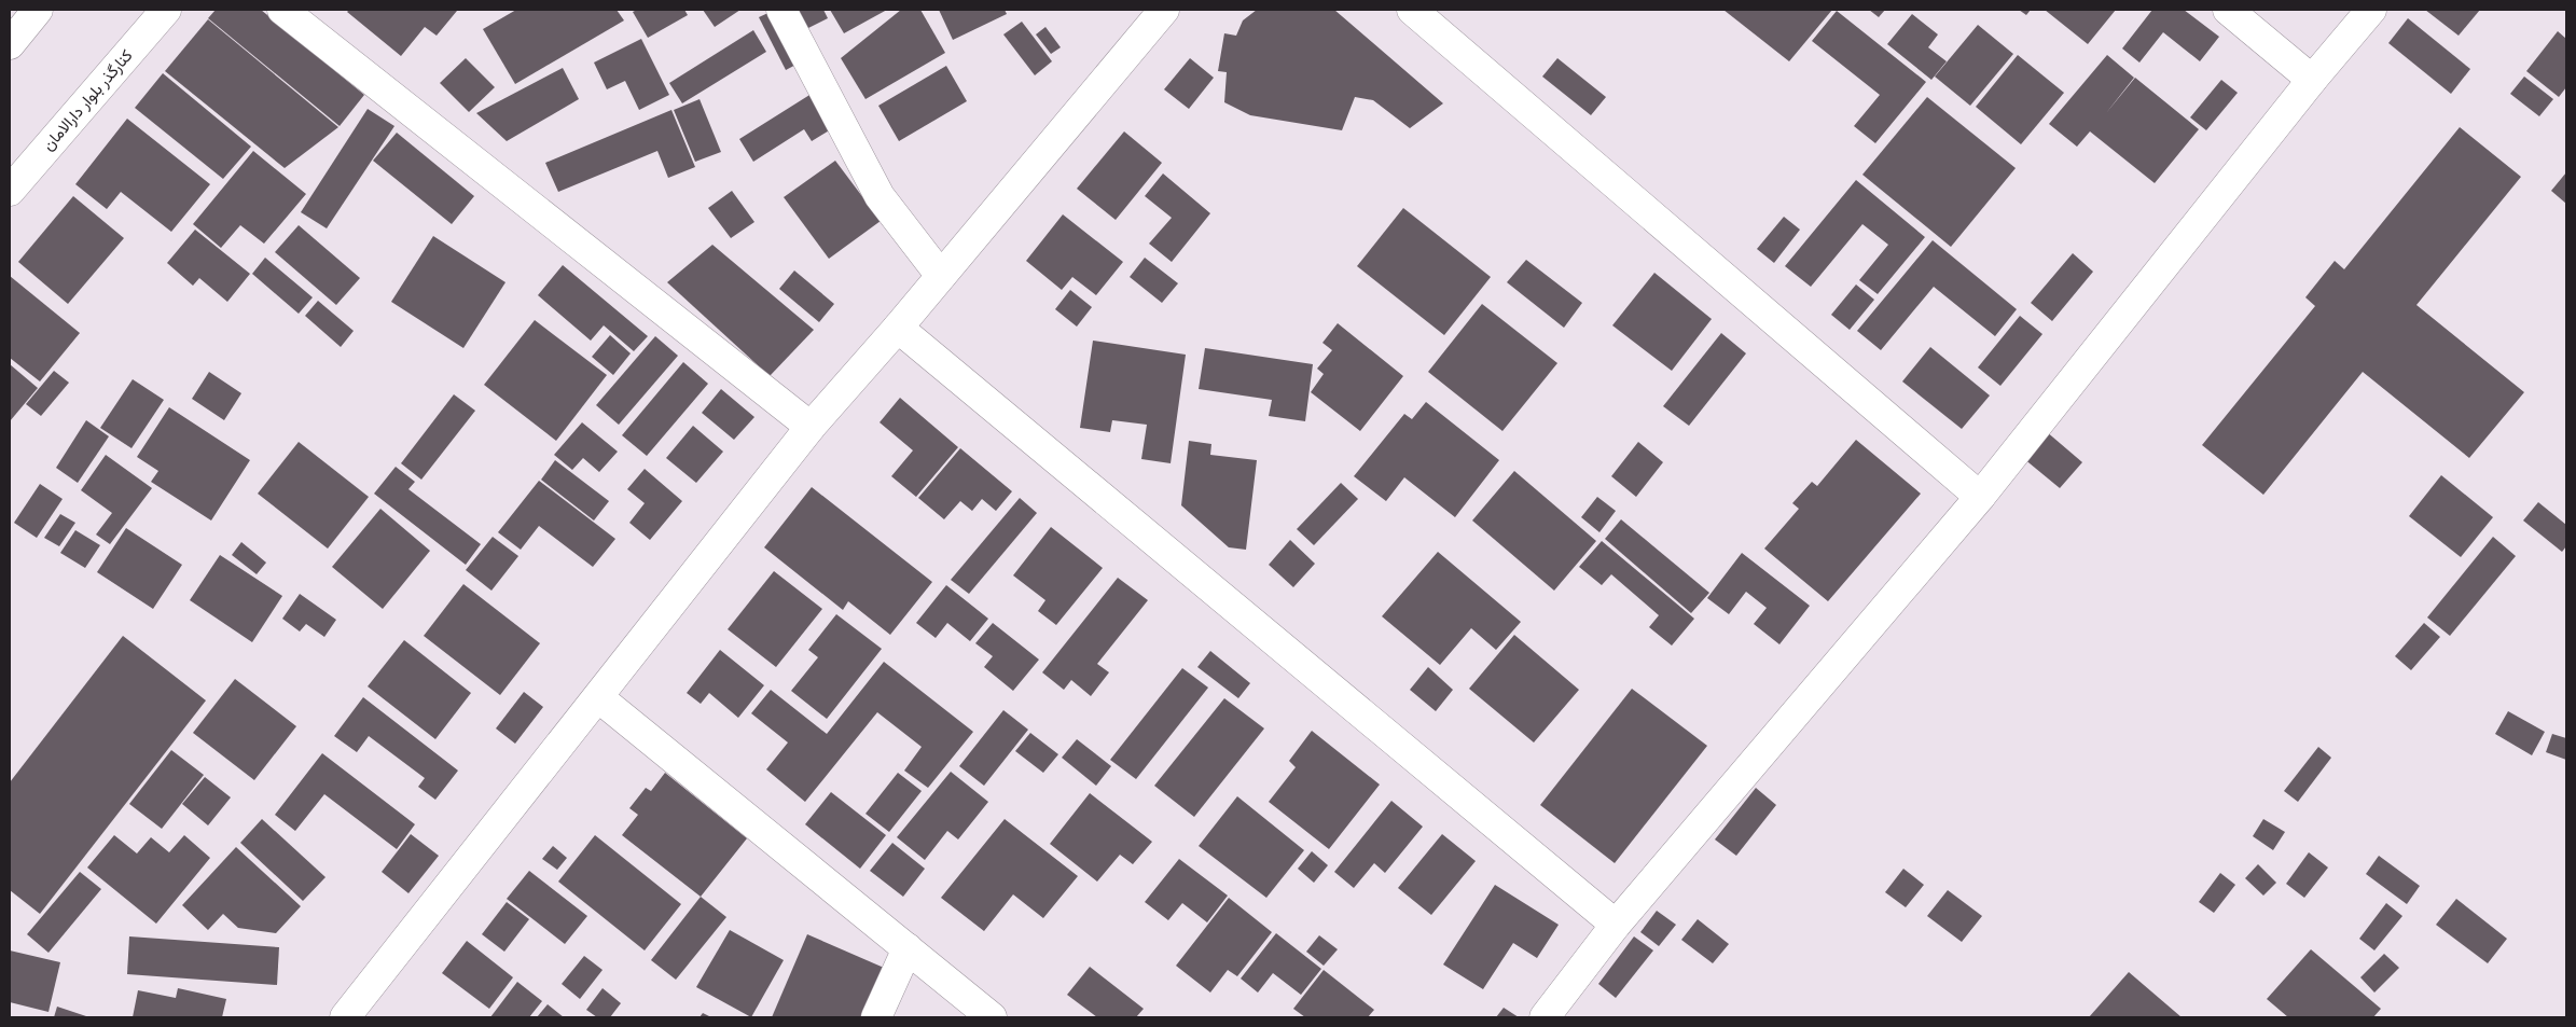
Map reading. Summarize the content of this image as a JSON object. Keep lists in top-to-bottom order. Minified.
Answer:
{"streets":{"street":["کنارگذر بلوار دارالامان"]}}
